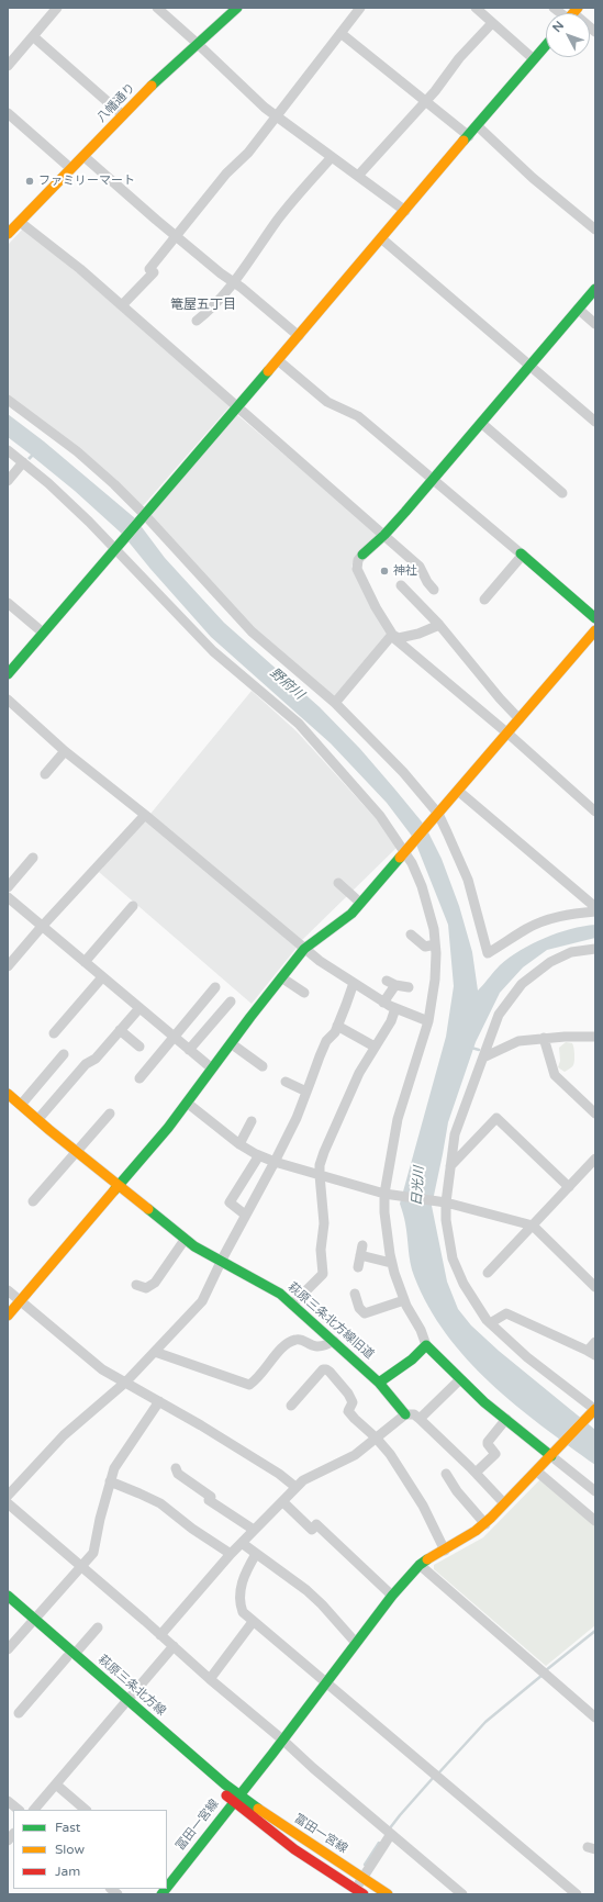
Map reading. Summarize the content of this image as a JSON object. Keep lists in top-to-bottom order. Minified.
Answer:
{"streets":{"street":["八幡通り","萩原三条北方線旧道","萩原三条北方線","冨田一宮線","富田一宮線"]},"crossings":[["萩原三条北方線","冨田一宮線"],["萩原三条北方線","富田一宮線"],["冨田一宮線","富田一宮線"]],"districts":["篭屋五丁目"],"water":["野府川","日光川"],"places":["ファミリーマート","神社"],"legend":["Fast","Slow","Jam"],"north":"top left"}
